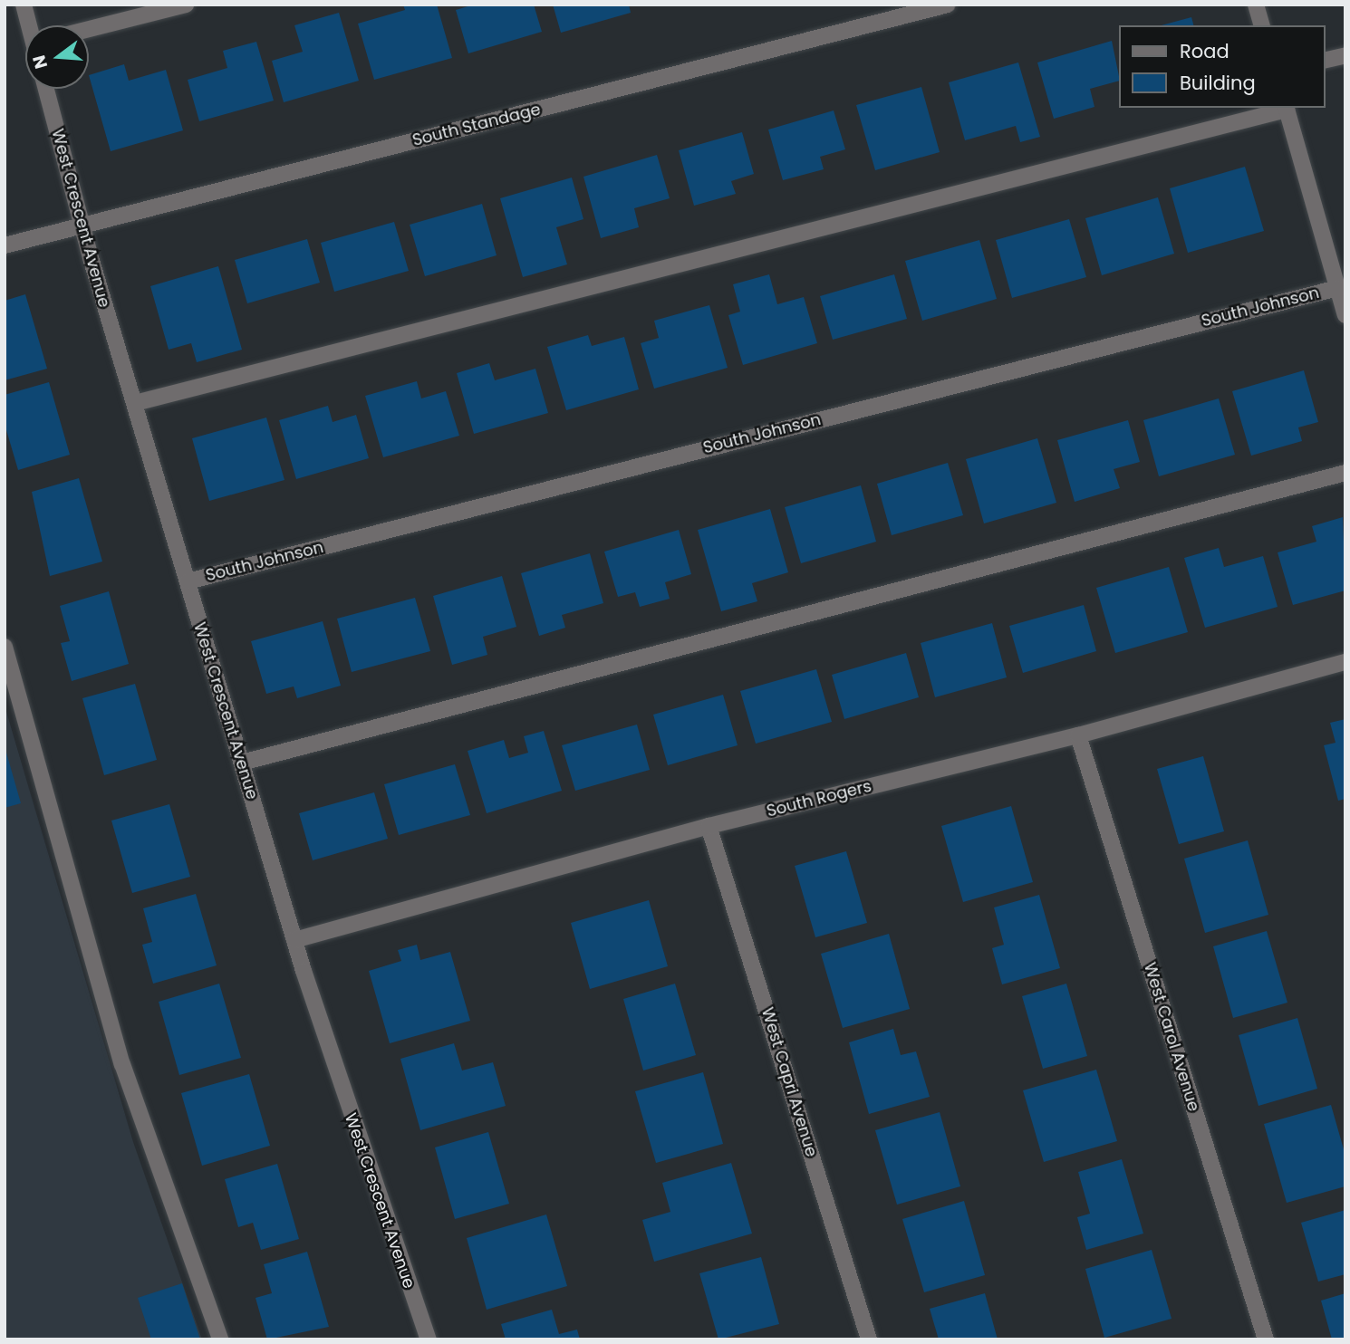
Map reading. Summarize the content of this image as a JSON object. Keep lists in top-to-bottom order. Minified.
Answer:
{"streets":{"street":["South Standage","West Crescent Avenue","South Johnson","South Rogers","West Carol Avenue","West Capri Avenue"]},"crossings":[["South Standage","West Crescent Avenue"],["West Crescent Avenue","South Johnson"],["West Crescent Avenue","South Rogers"],["South Rogers","West Carol Avenue"],["South Rogers","West Capri Avenue"]],"legend":["Road","Building"],"north":"left"}
